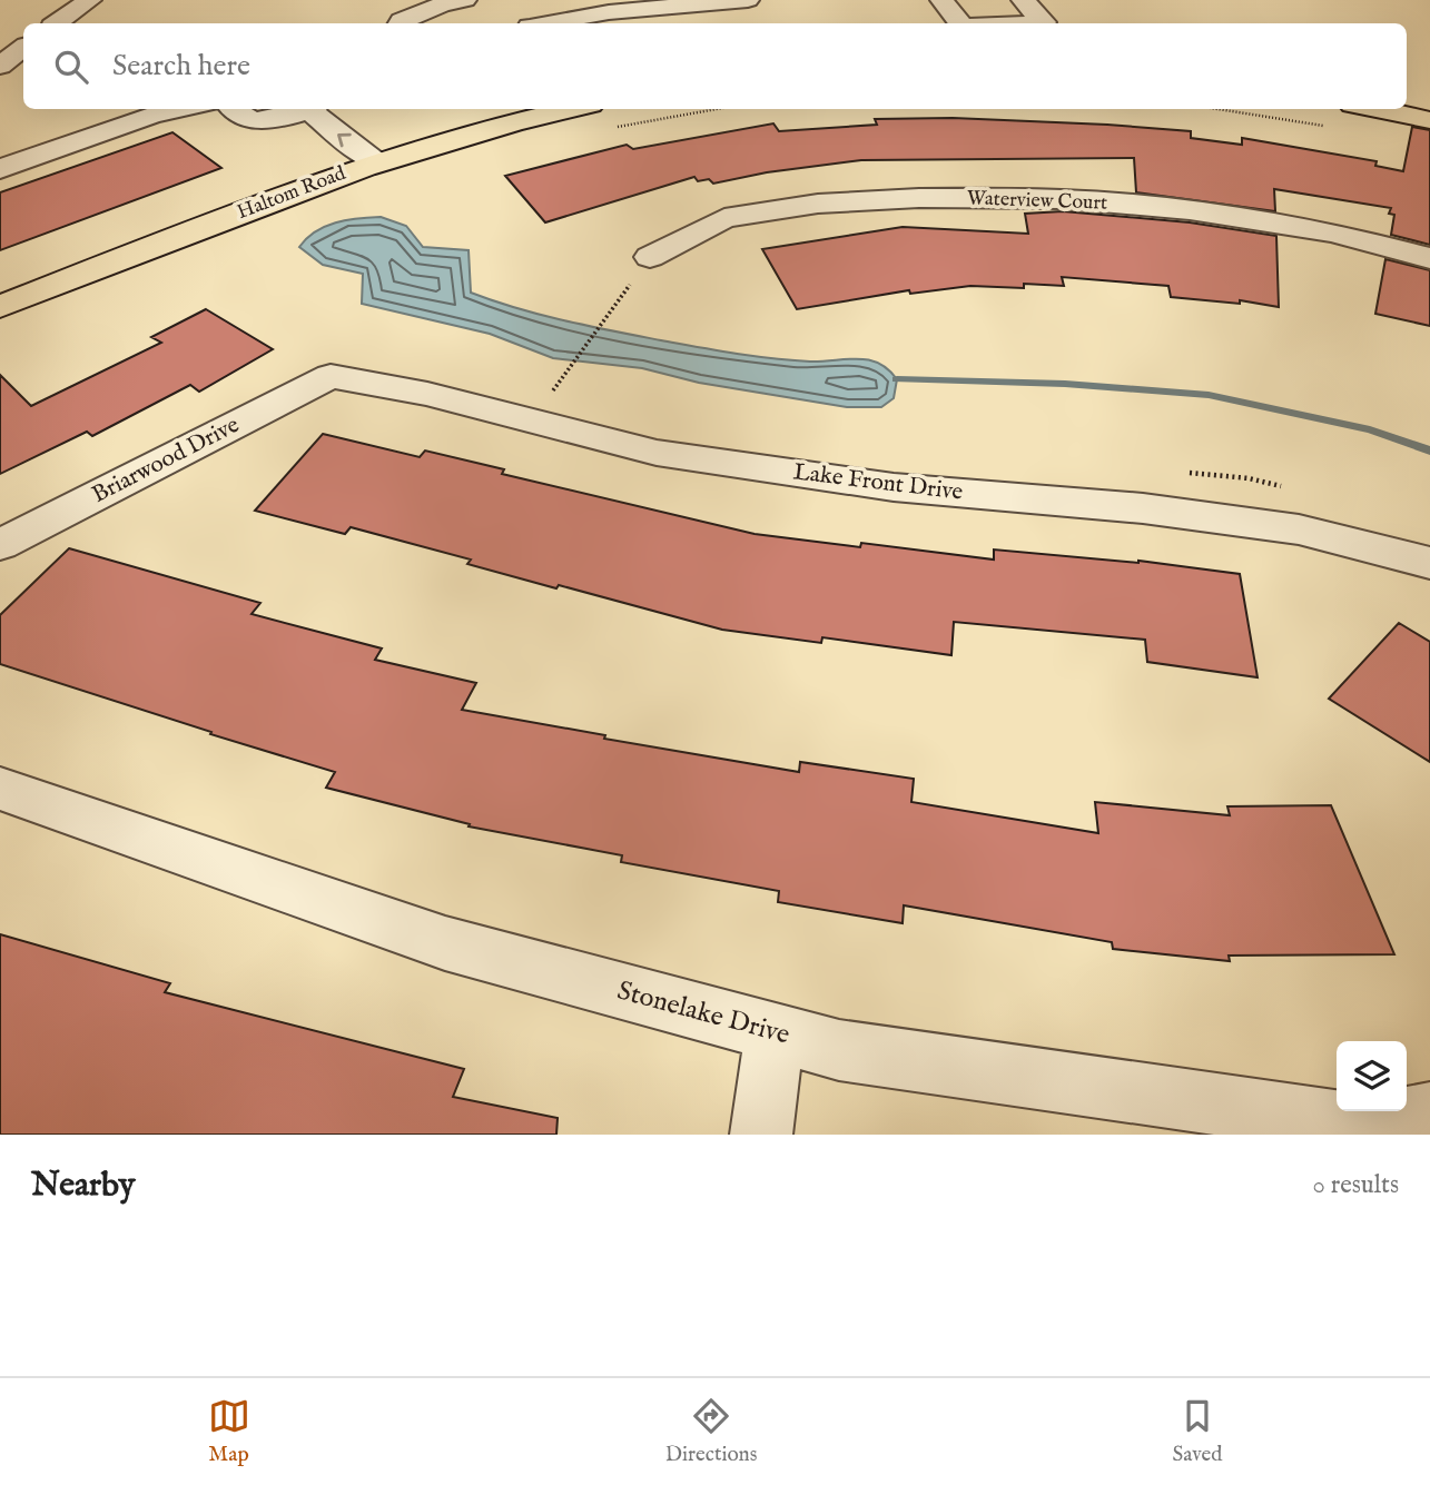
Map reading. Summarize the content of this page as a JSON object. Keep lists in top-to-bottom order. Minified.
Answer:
{"streets":{"main road":["Haltom Road"],"street":["Waterview Court","Briarwood Drive","Lake Front Drive","Stonelake Drive"]},"crossings":[["Briarwood Drive","Lake Front Drive"]],"page":{"search":"Search here","heading":["Nearby","0 results"],"nav":["Map","Directions","Saved"]}}
